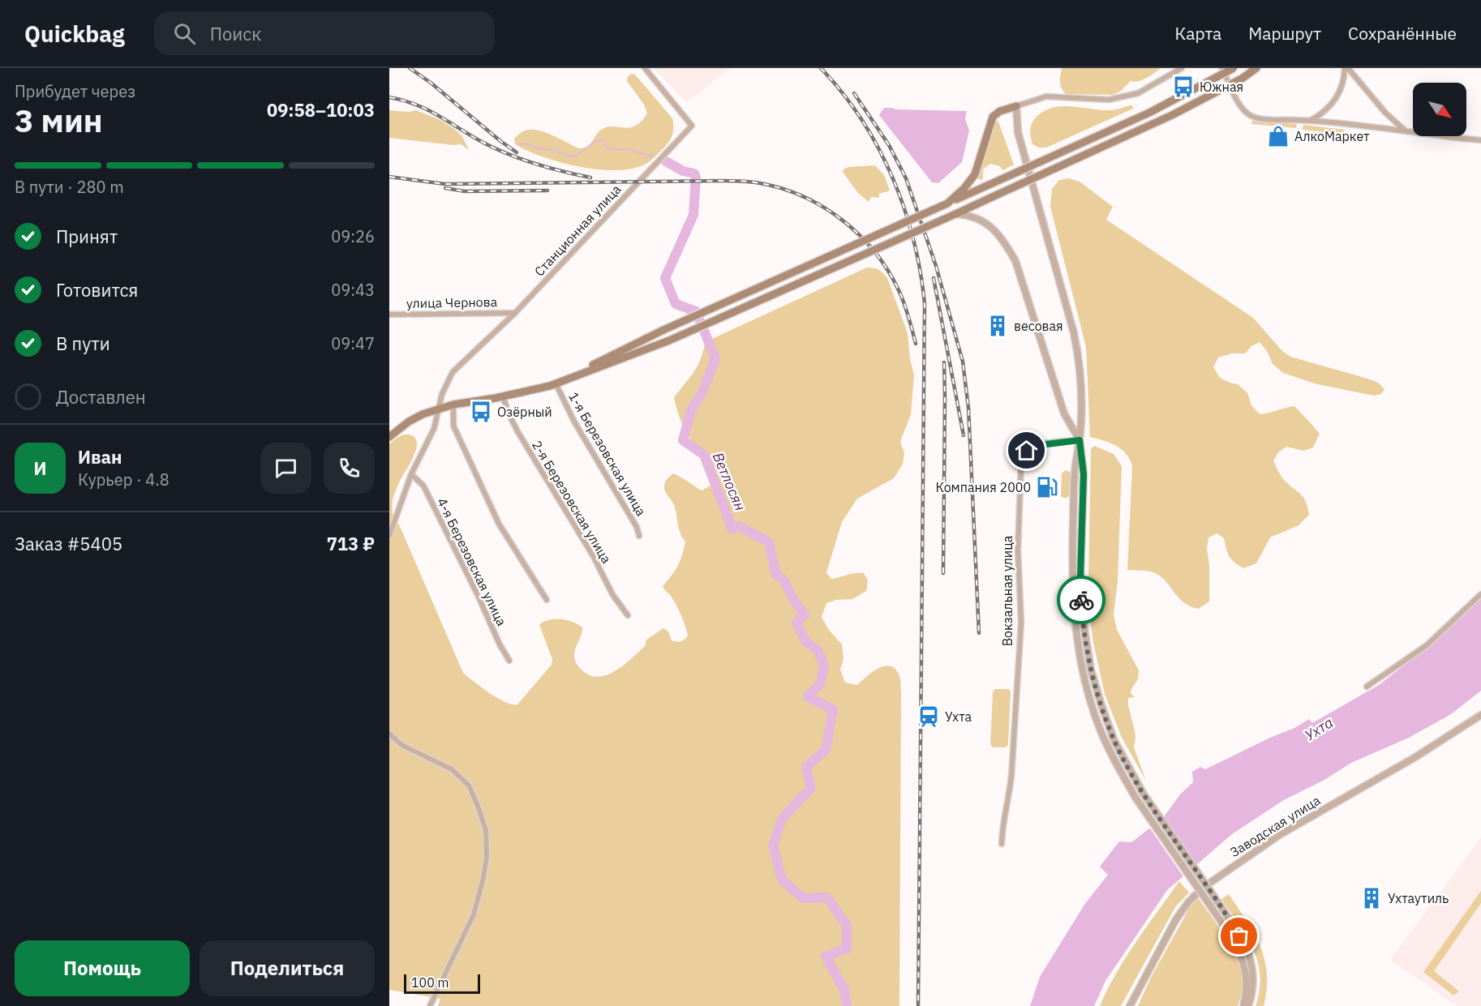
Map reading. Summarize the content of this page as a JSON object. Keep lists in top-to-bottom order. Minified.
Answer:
{"streets":{"street":["Станционная улица","улица Чернова","1-я Березовская улица","2-я Березовская улица","4-я Березовская улица","Вокзальная улица","Заводская улица"]},"crossings":[["Станционная улица","улица Чернова"],["Станционная улица","4-я Березовская улица"]],"water":["Ветлосян","Ухта"],"places":{"bus stop":["Южная","Озёрный"],"shop":["АлкоМаркет"],"building":["весовая","Ухтаутиль"],"fuel station":["Компания 2000"],"station":["Ухта"]},"scale_bar":"100 m","north":"bottom right","page":{"header":"Quickbag","search":"Поиск","nav":["Карта","Маршрут","Сохранённые"],"heading":["3 мин","Прибудет через","09:58–10:03"],"panel":["Иван","Курьер · 4.8","Заказ #5405","713 ₽"],"bar":"В пути · 280 m","list":[["Принят","09:26"],["Готовится","09:43"],["В пути","09:47"],"Доставлен"],"round":"И","buttons":["Помощь","Поделиться"],"scale":"100 m"}}
